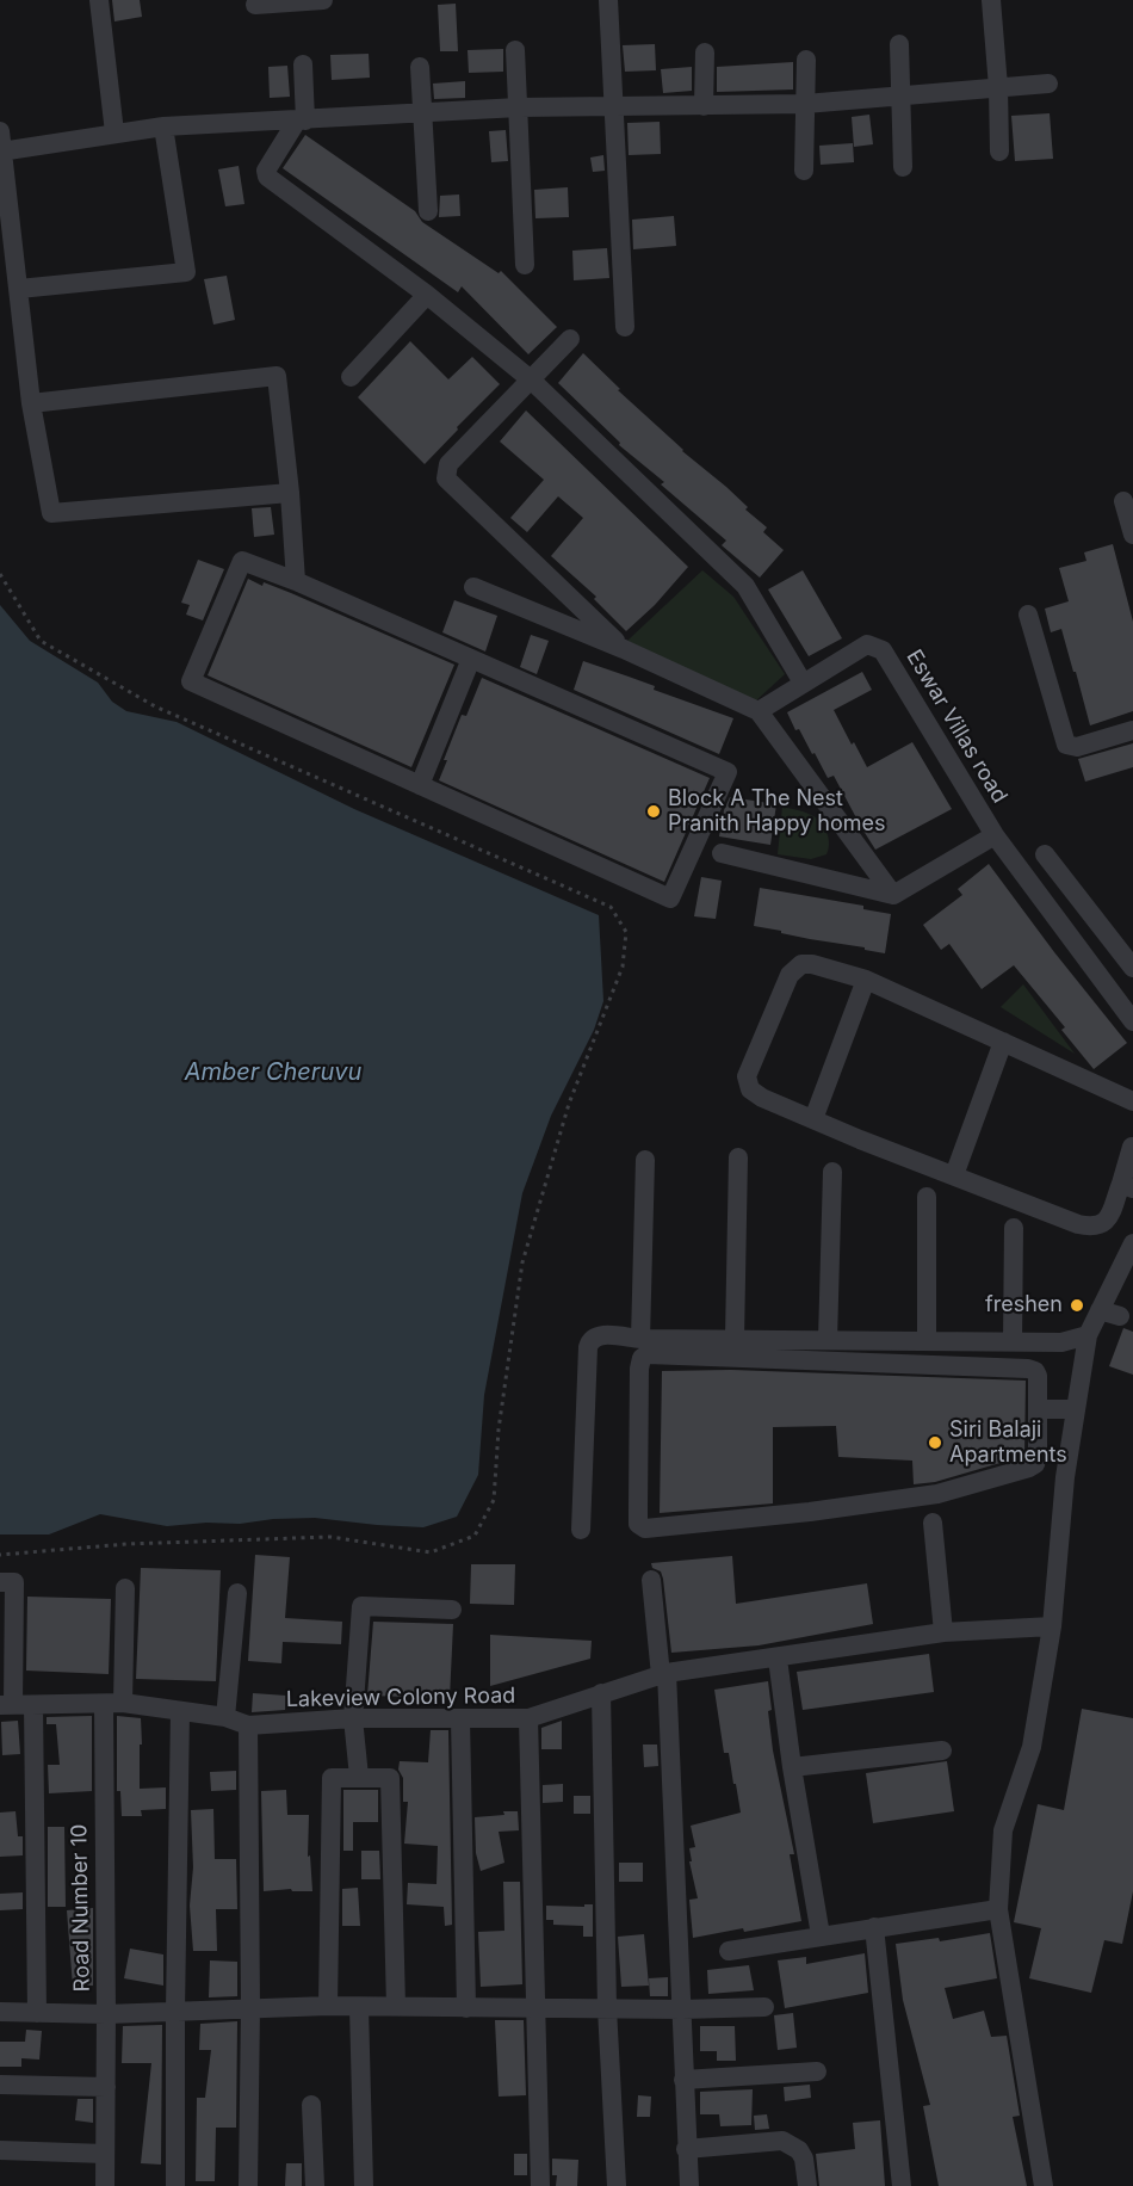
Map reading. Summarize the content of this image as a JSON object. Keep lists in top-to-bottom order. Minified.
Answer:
{"streets":{"street":["Eswar Villas road","Lakeview Colony Road","Road Number 10"]},"crossings":[["Lakeview Colony Road","Road Number 10"]],"water":["Amber Cheruvu"],"places":["Block A The Nest Pranith Happy homes","freshen","Siri Balaji Apartments"]}
